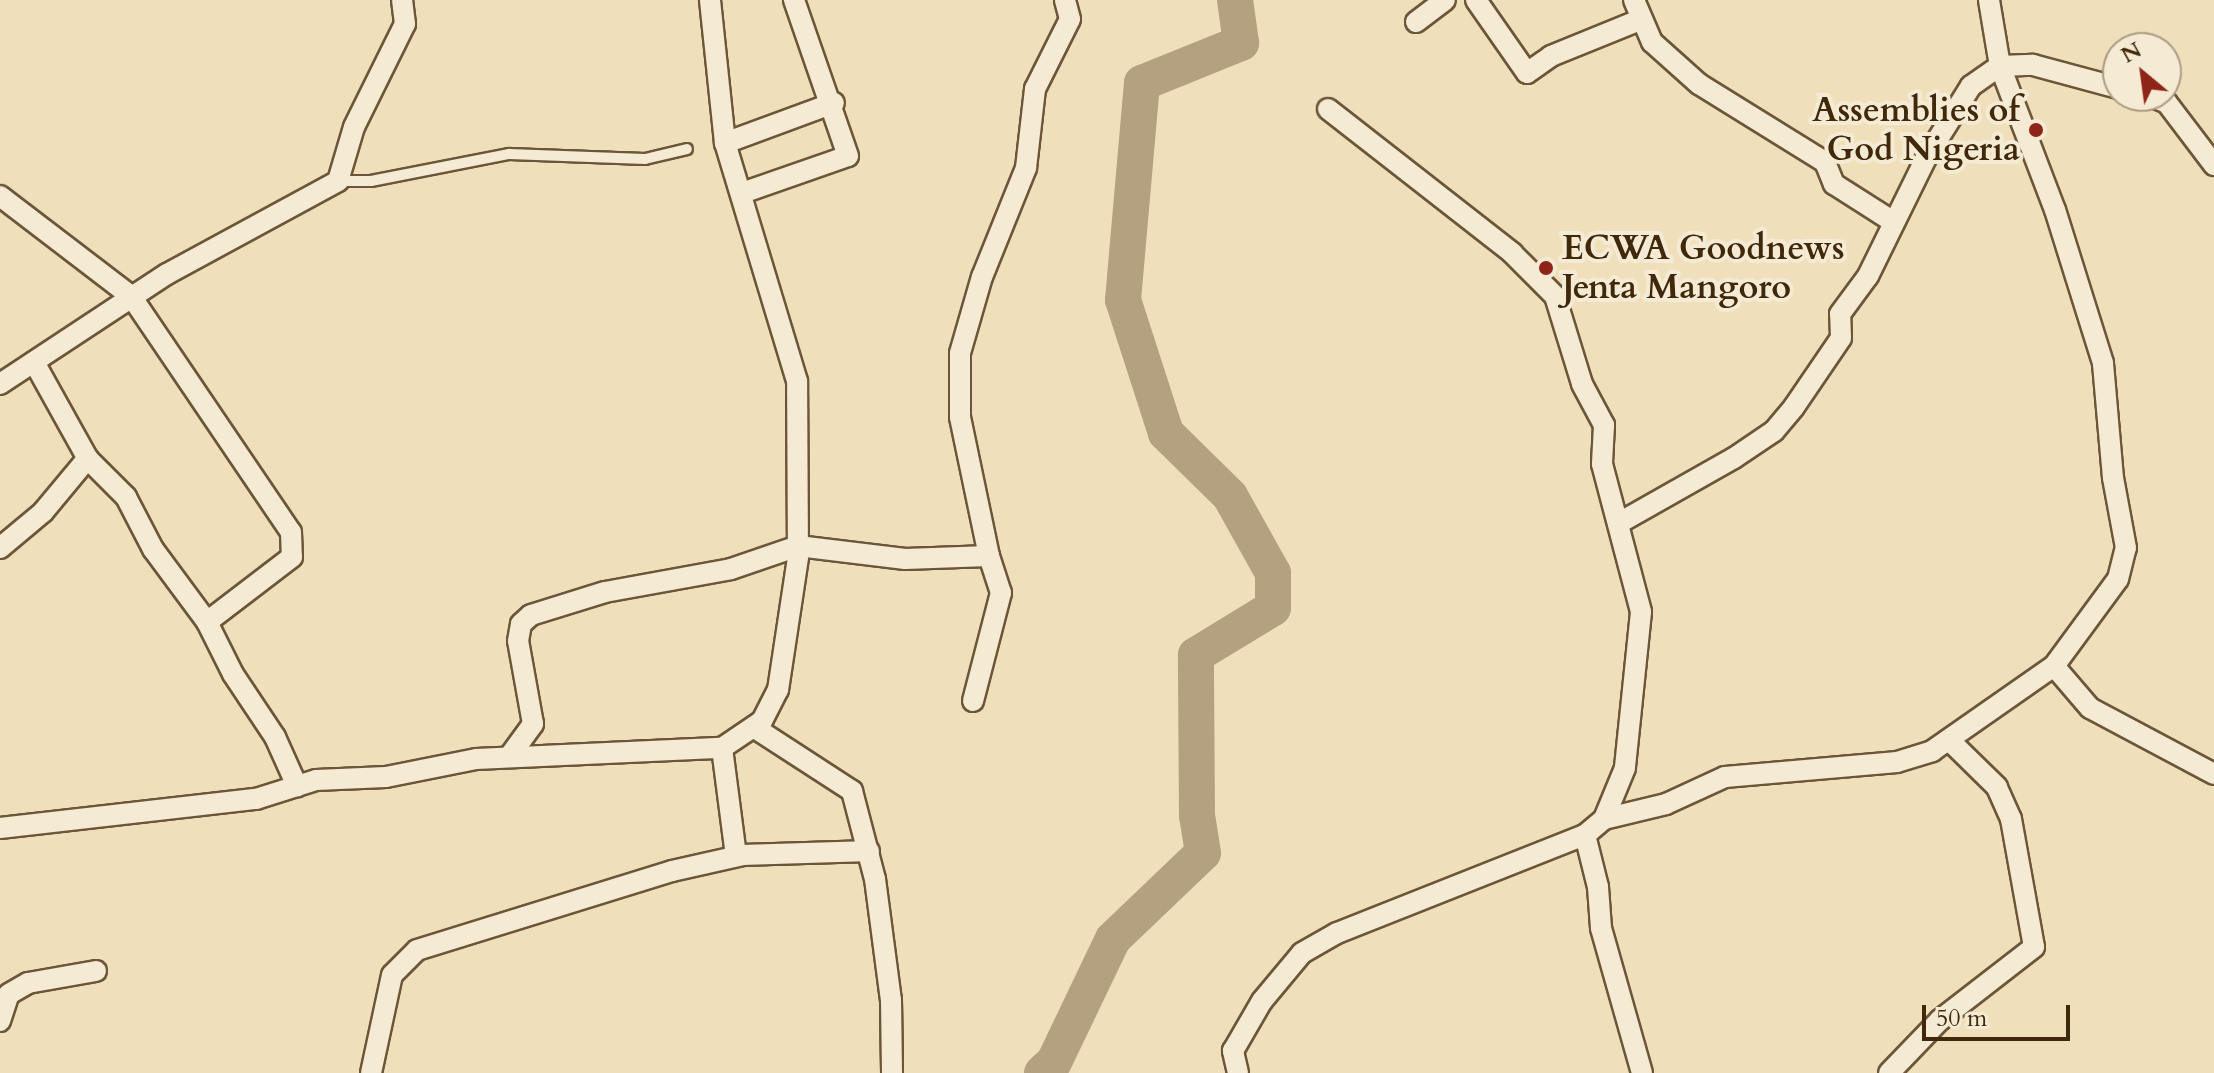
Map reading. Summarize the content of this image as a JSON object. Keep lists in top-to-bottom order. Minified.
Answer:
{"places":["Assemblies of God Nigeria","ECWA Goodnews Jenta Mangoro"],"scale_bar":"50 m","north":"top left"}
